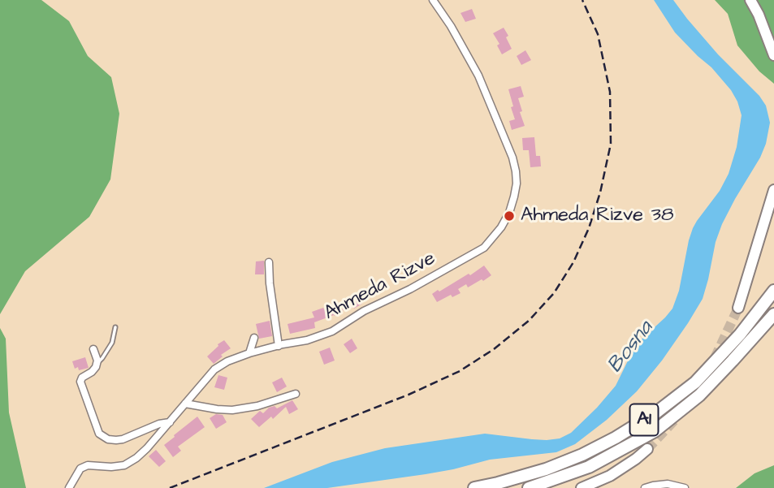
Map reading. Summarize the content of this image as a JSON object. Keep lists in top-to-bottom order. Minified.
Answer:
{"streets":{"highway":["A1"],"street":["Ahmeda Rizve"]},"water":["Bosna"],"places":["Ahmeda Rizve 38"]}
